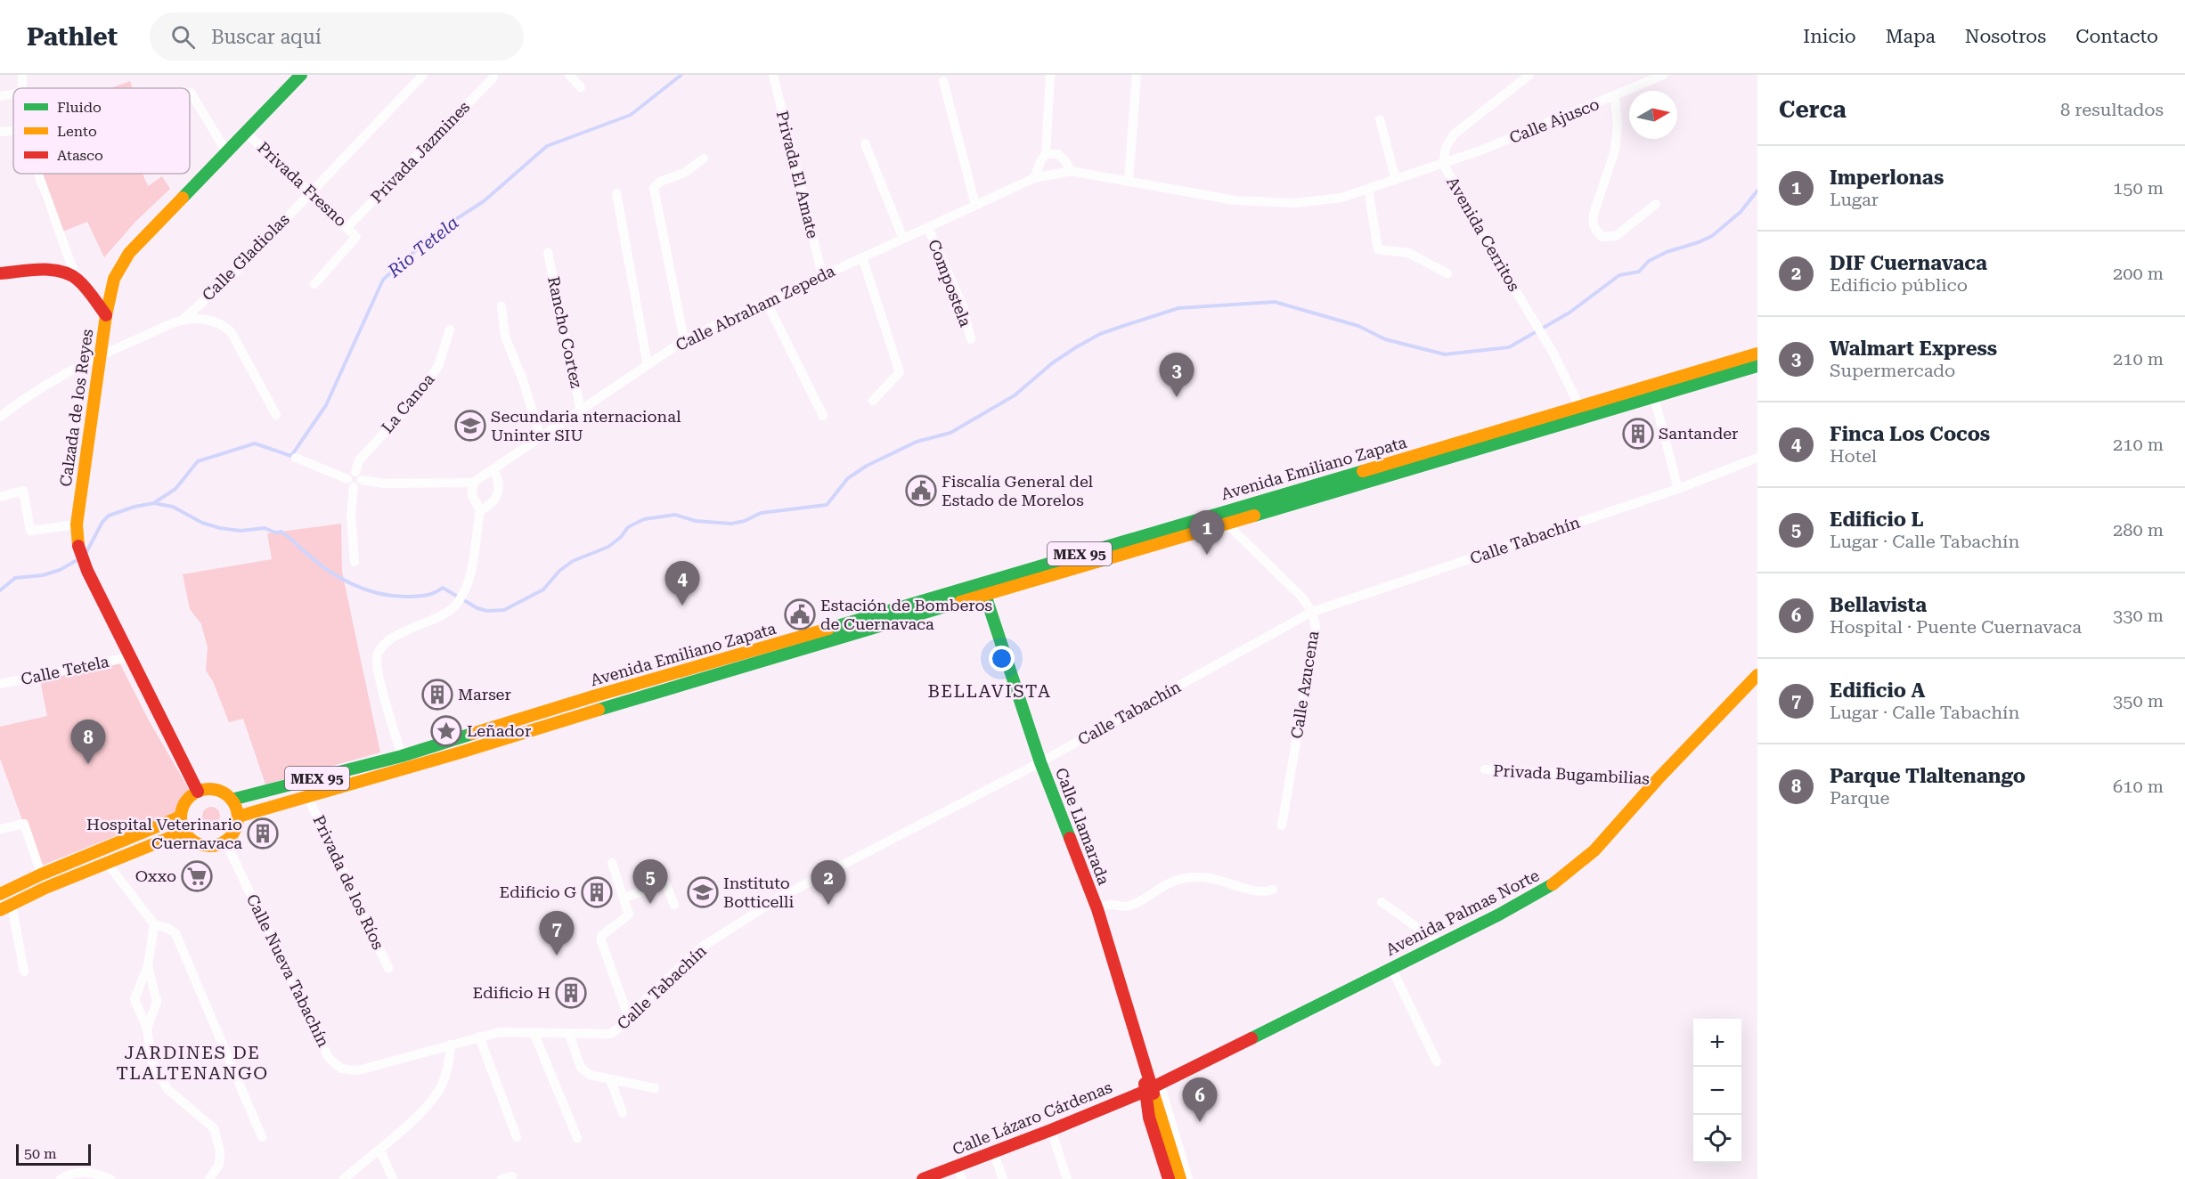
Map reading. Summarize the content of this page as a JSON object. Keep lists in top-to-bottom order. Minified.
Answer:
{"streets":{"main road":["Calzada de los Reyes","Avenida Emiliano Zapata","MEX 95","Calle Llamarada","Avenida Palmas Norte","Calle Lázaro Cárdenas"],"street":["Calle Ajusco","Privada Jazmines","Privada El Amate","Privada Fresno","Avenida Cerritos","Calle Gladiolas","Compostela","Calle Abraham Zepeda","Rancho Cortez","La Canoa","Calle Tabachín","Calle Tetela","Calle Azucena","Privada Bugambilias","Privada de los Ríos","Calle Nueva Tabachín"]},"crossings":[["Calle Ajusco","Avenida Cerritos"],["Calle Ajusco","Calle Abraham Zepeda"],["Privada Jazmines","Privada Fresno"],["Privada El Amate","Calle Abraham Zepeda"],["Privada Fresno","Calle Gladiolas"],["Privada Fresno","Calzada de los Reyes"],["Avenida Cerritos","Calle Abraham Zepeda"],["Avenida Cerritos","Avenida Emiliano Zapata"],["Compostela","Calle Abraham Zepeda"],["Calle Abraham Zepeda","Rancho Cortez"],["Calzada de los Reyes","Avenida Emiliano Zapata"],["Calzada de los Reyes","Calle Tetela"],["Calzada de los Reyes","Calle Nueva Tabachín"],["Avenida Emiliano Zapata","Calle Azucena"],["Avenida Emiliano Zapata","Calle Llamarada"],["Avenida Emiliano Zapata","Privada de los Ríos"],["Avenida Emiliano Zapata","Calle Nueva Tabachín"],["Calle Tabachín","Calle Azucena"],["Calle Tabachín","Calle Llamarada"],["Calle Tabachín","Calle Nueva Tabachín"],["Privada Bugambilias","Avenida Palmas Norte"],["Calle Llamarada","Avenida Palmas Norte"],["Calle Llamarada","Calle Lázaro Cárdenas"],["Avenida Palmas Norte","Calle Lázaro Cárdenas"]],"districts":["BELLAVISTA","JARDINES DE TLALTENANGO"],"water":["Rio Tetela"],"places":{"school or university":["Secundaria nternacional Uninter SIU","Instituto Botticelli"],"building":["Santander","Marser","Hospital Veterinario Cuernavaca","Edificio G","Edificio H"],"public building":["Fiscalía General del Estado de Morelos","Estación de Bomberos de Cuernavaca"],"place":["Leñador"],"supermarket":["Oxxo"]},"legend":["Fluido","Lento","Atasco"],"scale_bar":"50 m","north":"right","page":{"header":"Pathlet","search":"Buscar aquí","nav":["Inicio","Mapa","Nosotros","Contacto"],"heading":["Cerca","8 resultados"],"list":[{"mark":"1","name":"Imperlonas","note":"Lugar","value":"150 m"},{"mark":"2","name":"DIF Cuernavaca","note":"Edificio público","value":"200 m"},{"mark":"3","name":"Walmart Express","note":"Supermercado","value":"210 m"},{"mark":"4","name":"Finca Los Cocos","note":"Hotel","value":"210 m"},{"mark":"5","name":"Edificio L","note":"Lugar · Calle Tabachín","value":"280 m"},{"mark":"6","name":"Bellavista","note":"Hospital · Puente Cuernavaca","value":"330 m"},{"mark":"7","name":"Edificio A","note":"Lugar · Calle Tabachín","value":"350 m"},{"mark":"8","name":"Parque Tlaltenango","note":"Parque","value":"610 m"}],"pins":["3","1","4","8","5","2","7","6"],"map_buttons":["+","−"],"scale":"50 m"}}
